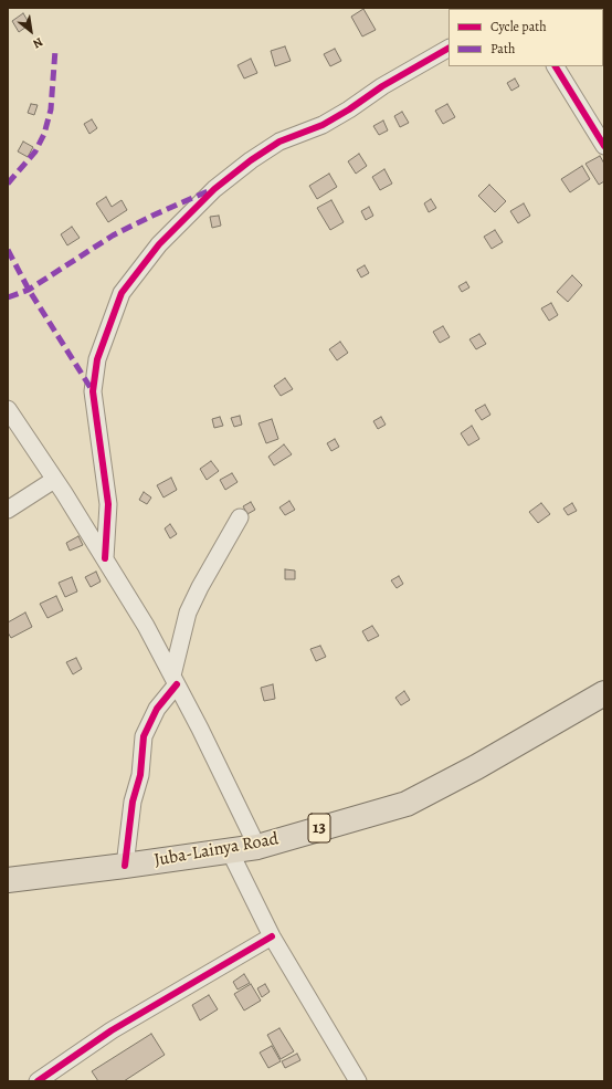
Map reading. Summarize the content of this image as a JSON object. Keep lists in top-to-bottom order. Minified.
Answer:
{"streets":{"main road":["13","Juba-Lainya Road"]},"legend":["Cycle path","Path"],"north":"bottom right"}
